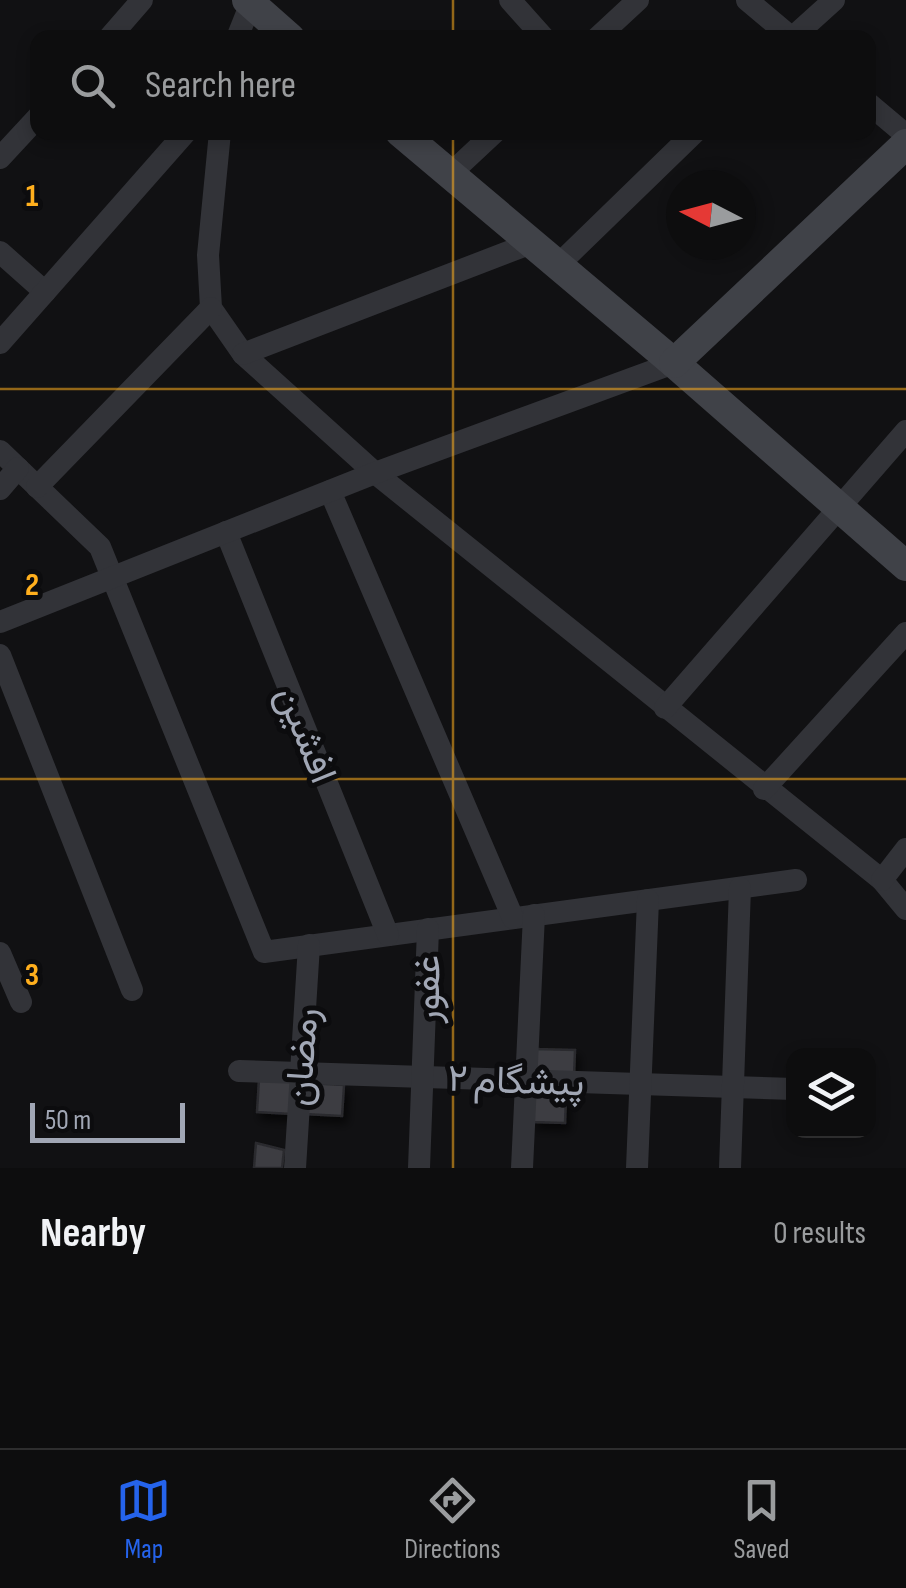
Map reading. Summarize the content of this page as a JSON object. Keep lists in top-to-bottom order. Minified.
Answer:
{"streets":{"street":["افشین","غفور","رمضان","پیشگام ۲"]},"crossings":[["غفور","پیشگام ۲"],["رمضان","پیشگام ۲"]],"scale_bar":"50 m","north":"left","page":{"search":"Search here","scale":"50 m","heading":["Nearby","0 results"],"nav":["Map","Directions","Saved"]},"grid":{"rows":["1","2","3"]}}
